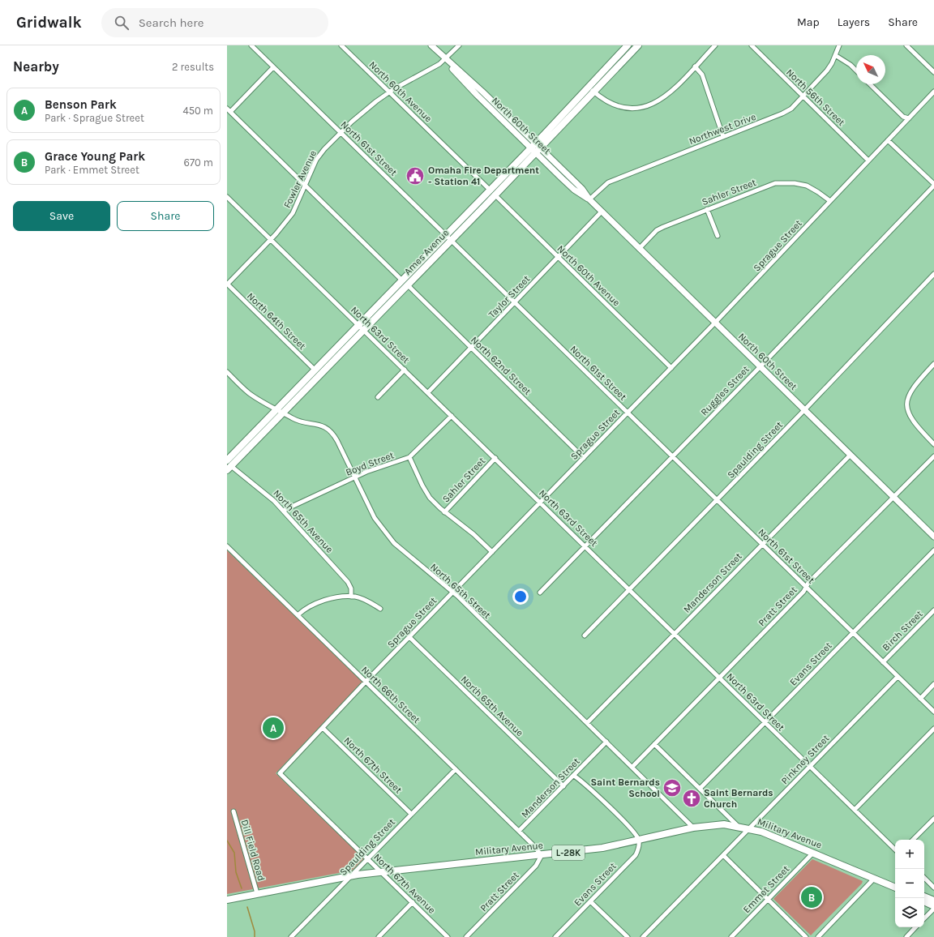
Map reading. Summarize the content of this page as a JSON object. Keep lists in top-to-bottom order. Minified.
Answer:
{"streets":{"main road":["North 60th Street","Ames Avenue","Military Avenue","L-28K"],"street":["North 60th Avenue","North 56th Street","Northwest Drive","North 61st Street","Fowler Avenue","Sahler Street","Sprague Street","Taylor Street","North 64th Street","North 63rd Street","North 62nd Street","Ruggles Street","Spaulding Street","Boyd Street","North 65th Avenue","Manderson Street","North 65th Street","Pratt Street","Birch Street","Evans Street","North 66th Street","Pinkney Street","North 67th Street","Dill Field Road","North 67th Avenue","Emmet Street"]},"crossings":[["North 60th Avenue","Fowler Avenue"],["North 60th Avenue","Sprague Street"],["North 60th Avenue","Ames Avenue"],["North 60th Avenue","Taylor Street"],["North 56th Street","Northwest Drive"],["North 56th Street","Sprague Street"],["North 60th Street","Northwest Drive"],["North 60th Street","Fowler Avenue"],["North 60th Street","Sahler Street"],["North 60th Street","Sprague Street"],["North 60th Street","Ames Avenue"],["North 60th Street","Taylor Street"],["North 60th Street","Ruggles Street"],["North 60th Street","Spaulding Street"],["North 60th Street","Manderson Street"],["North 60th Street","Pratt Street"],["North 61st Street","Fowler Avenue"],["North 61st Street","Sprague Street"],["North 61st Street","Ames Avenue"],["North 61st Street","Taylor Street"],["North 61st Street","Ruggles Street"],["North 61st Street","Spaulding Street"],["North 61st Street","Manderson Street"],["North 61st Street","Pratt Street"],["North 61st Street","Birch Street"],["North 61st Street","Evans Street"],["North 61st Street","Pinkney Street"],["Fowler Avenue","North 64th Street"],["Fowler Avenue","North 63rd Street"],["Sahler Street","Sprague Street"],["Sahler Street","North 63rd Street"],["Sprague Street","North 63rd Street"],["Sprague Street","North 62nd Street"],["Sprague Street","North 65th Avenue"],["Sprague Street","North 65th Street"],["Sprague Street","North 66th Street"],["Sprague Street","North 67th Street"],["Sprague Street","North 67th Avenue"],["Ames Avenue","North 64th Street"],["Ames Avenue","North 63rd Street"],["Ames Avenue","North 62nd Street"],["Ames Avenue","North 65th Avenue"],["Ames Avenue","North 65th Street"],["Taylor Street","North 63rd Street"],["Taylor Street","North 62nd Street"],["North 63rd Street","Ruggles Street"],["North 63rd Street","Spaulding Street"],["North 63rd Street","Boyd Street"],["North 63rd Street","Manderson Street"],["North 63rd Street","Pratt Street"],["North 63rd Street","Evans Street"],["North 63rd Street","Pinkney Street"],["Spaulding Street","North 66th Street"],["Spaulding Street","North 67th Street"],["Spaulding Street","Military Avenue"],["Spaulding Street","North 67th Avenue"],["Boyd Street","North 65th Avenue"],["Boyd Street","North 65th Street"],["North 65th Avenue","Manderson Street"],["Manderson Street","North 65th Street"],["Manderson Street","North 66th Street"],["North 65th Street","Pratt Street"],["North 65th Street","Military Avenue"],["Pratt Street","North 66th Street"],["Pratt Street","Military Avenue"],["Evans Street","Military Avenue"],["North 66th Street","Military Avenue"],["Pinkney Street","Military Avenue"],["Military Avenue","Dill Field Road"],["Military Avenue","North 67th Avenue"],["Military Avenue","Emmet Street"]],"places":{"public building":["Omaha Fire Department - Station 41"],"school or university":["Saint Bernards School"],"church":["Saint Bernards Church"]},"north":"top left","page":{"header":"Gridwalk","search":"Search here","nav":["Map","Layers","Share"],"heading":["Nearby","2 results"],"list":[{"mark":"A","name":"Benson Park","note":"Park · Sprague Street","value":"450 m"},{"mark":"B","name":"Grace Young Park","note":"Park · Emmet Street","value":"670 m"}],"buttons":["Save","Share"],"pins":["A","B"],"map_buttons":["+","−"]}}
